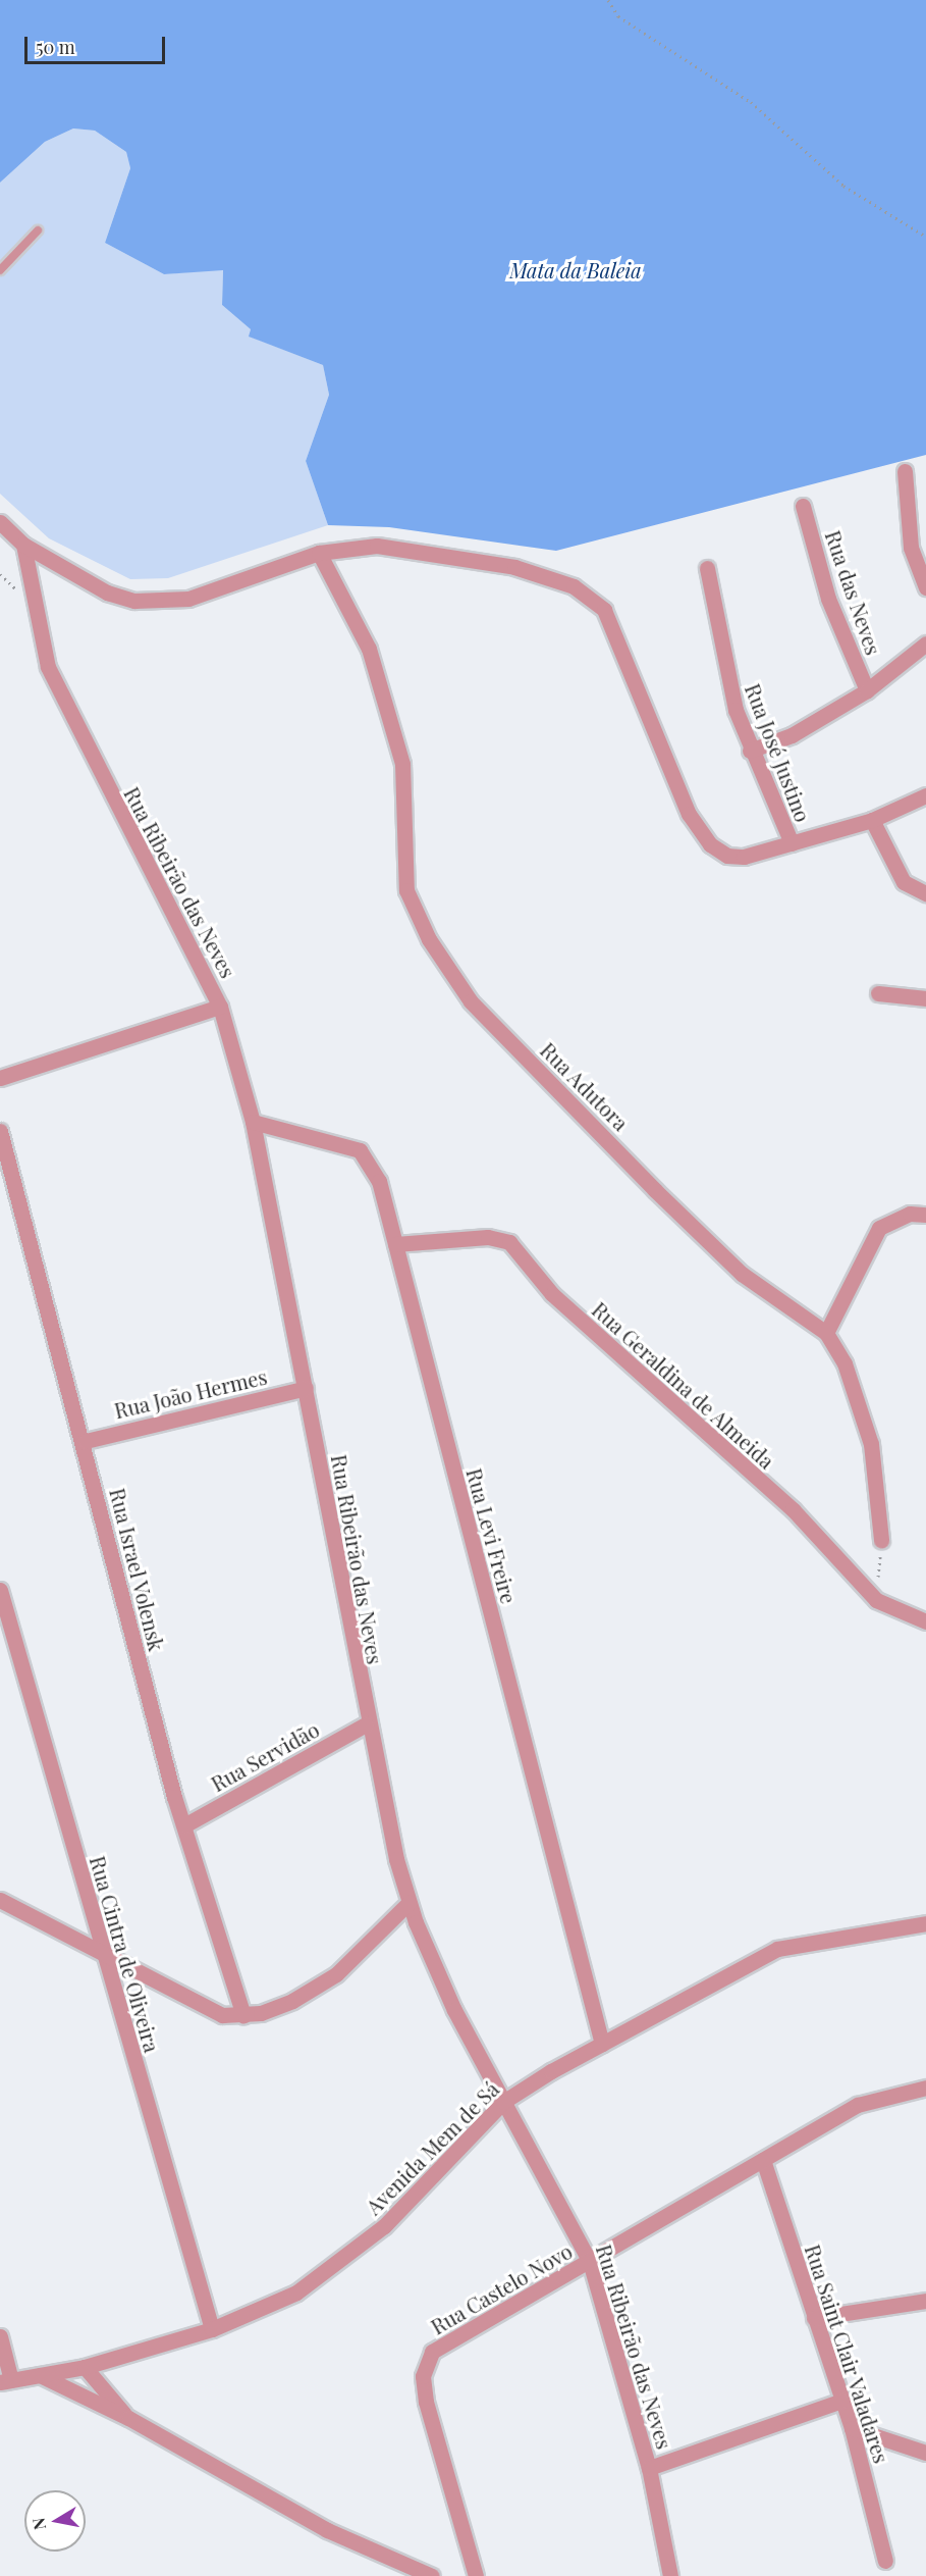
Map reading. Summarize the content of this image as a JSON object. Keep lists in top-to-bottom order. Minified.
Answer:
{"streets":{"street":["Rua das Neves","Rua José Justino","Rua Ribeirão das Neves","Rua Adutora","Rua Geraldina de Almeida","Rua João Hermes","Rua Levi Freire","Rua Israel Volensk","Rua Servidão","Rua Cintra de Oliveira","Avenida Mem de Sá","Rua Castelo Novo","Rua Saint Clair Valadares"]},"crossings":[["Rua Ribeirão das Neves","Rua João Hermes"],["Rua Ribeirão das Neves","Rua Levi Freire"],["Rua Ribeirão das Neves","Rua Servidão"],["Rua Ribeirão das Neves","Avenida Mem de Sá"],["Rua Ribeirão das Neves","Rua Castelo Novo"],["Rua Geraldina de Almeida","Rua Levi Freire"],["Rua João Hermes","Rua Israel Volensk"],["Rua Levi Freire","Avenida Mem de Sá"],["Rua Israel Volensk","Rua Servidão"],["Rua Cintra de Oliveira","Avenida Mem de Sá"],["Rua Castelo Novo","Rua Saint Clair Valadares"]],"parks":["Mata da Baleia"],"scale_bar":"50 m","north":"left"}
